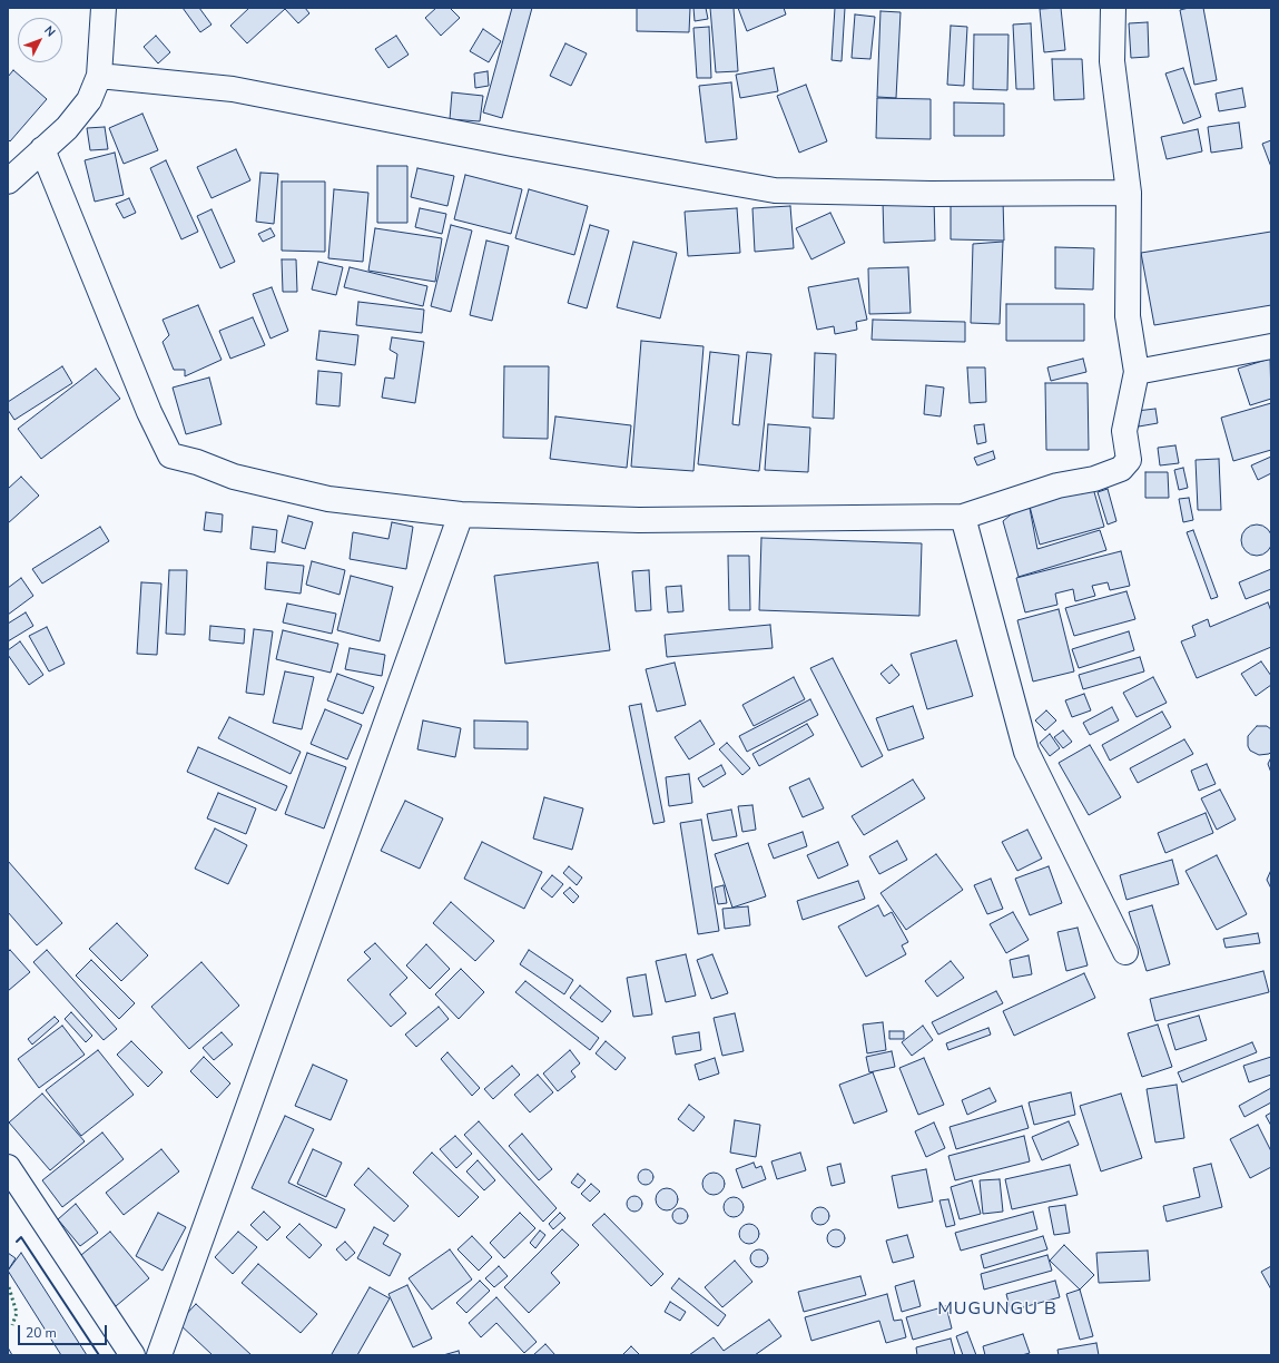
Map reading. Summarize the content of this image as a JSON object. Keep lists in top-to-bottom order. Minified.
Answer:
{"districts":["MUGUNGU B"],"scale_bar":"20 m","north":"top right"}
